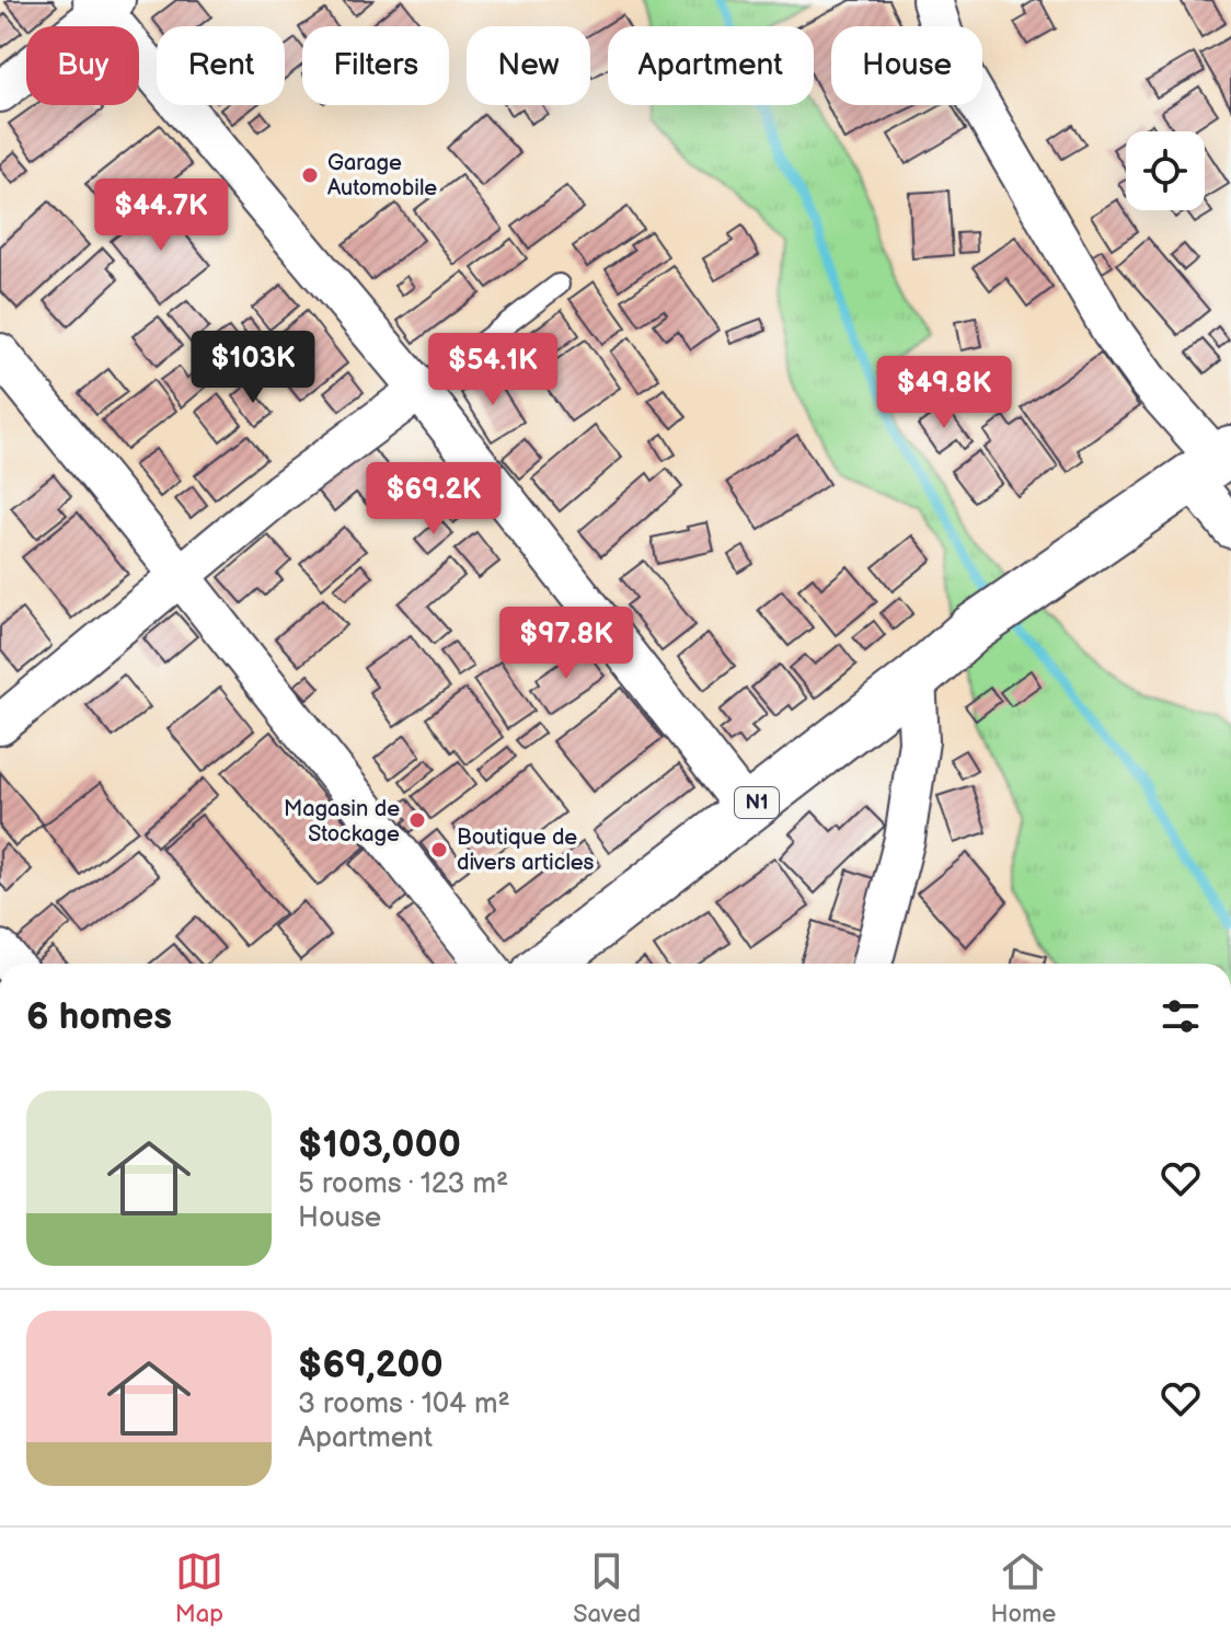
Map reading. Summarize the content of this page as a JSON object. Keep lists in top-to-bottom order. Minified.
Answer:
{"streets":{"highway":["N1"]},"places":["Garage Automobile","Magasin de Stockage","Boutique de divers articles"],"page":{"chip":["Buy","Rent","Filters","New","Apartment","House"],"price":["$44.7K","$103K","$54.1K","$49.8K","$69.2K","$97.8K"],"heading":"6 homes","list":[{"name":"$103,000","note":"5 rooms · 123 m² · House"},{"name":"$69,200","note":"3 rooms · 104 m² · Apartment"}],"tabs":["Map","Saved","Home"]}}
